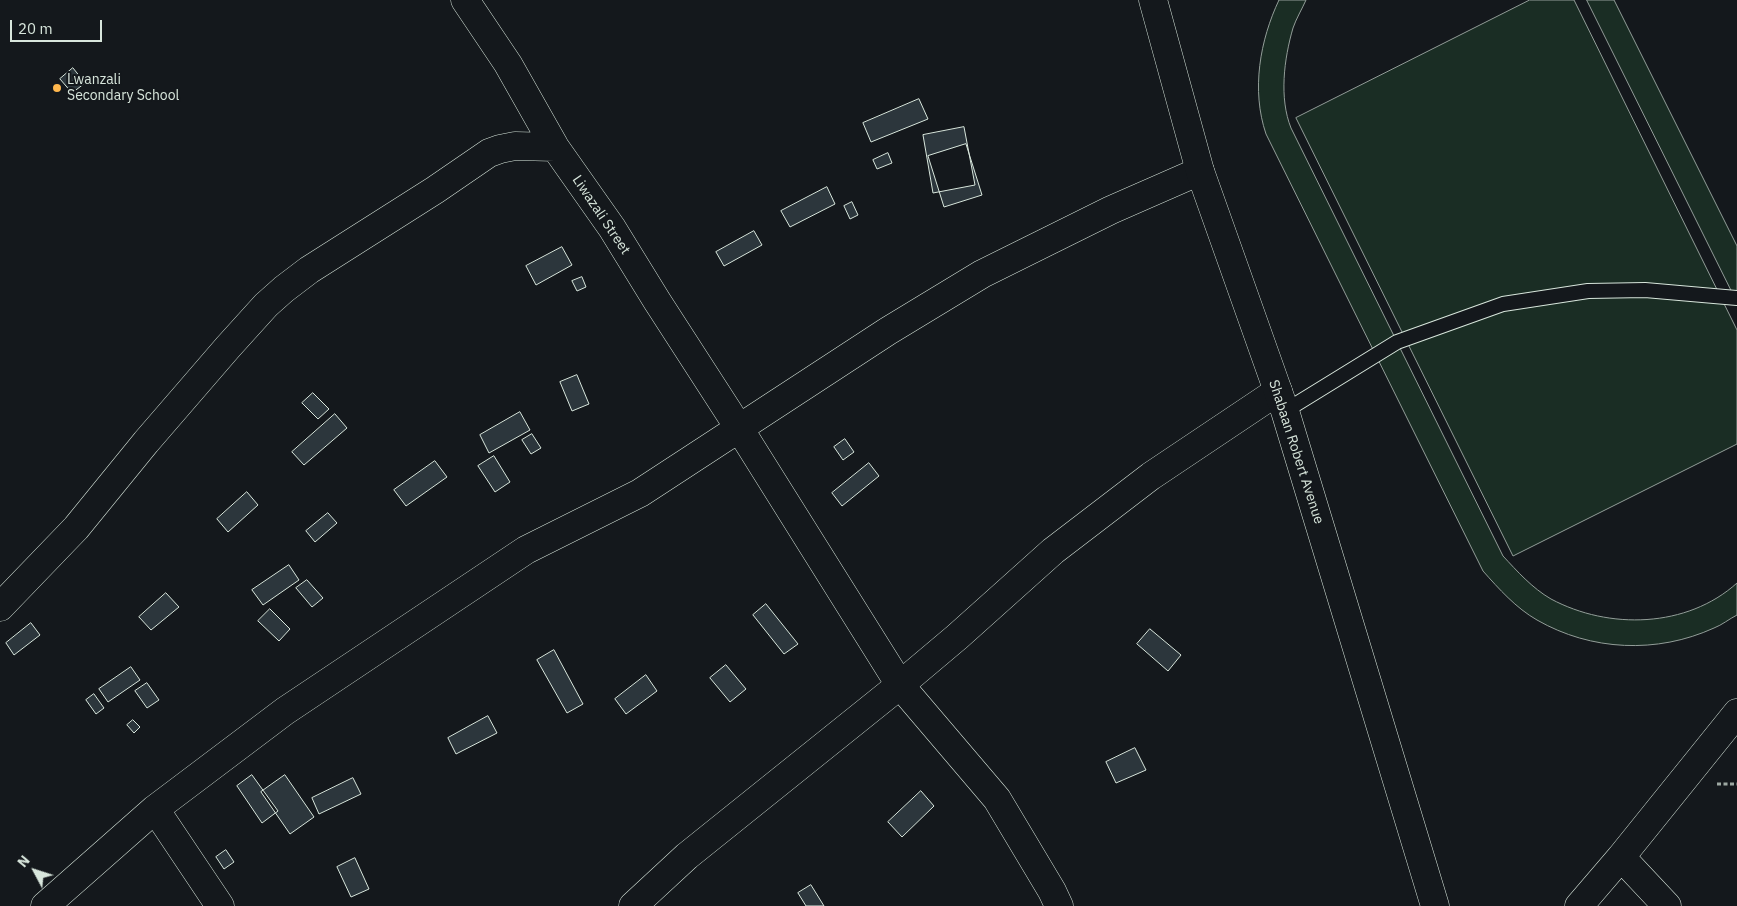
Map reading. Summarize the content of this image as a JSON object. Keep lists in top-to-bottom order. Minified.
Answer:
{"streets":{"street":["Liwazali Street","Shabaan Robert Avenue"]},"places":["Lwanzali Secondary School"],"scale_bar":"20 m","north":"top left"}
